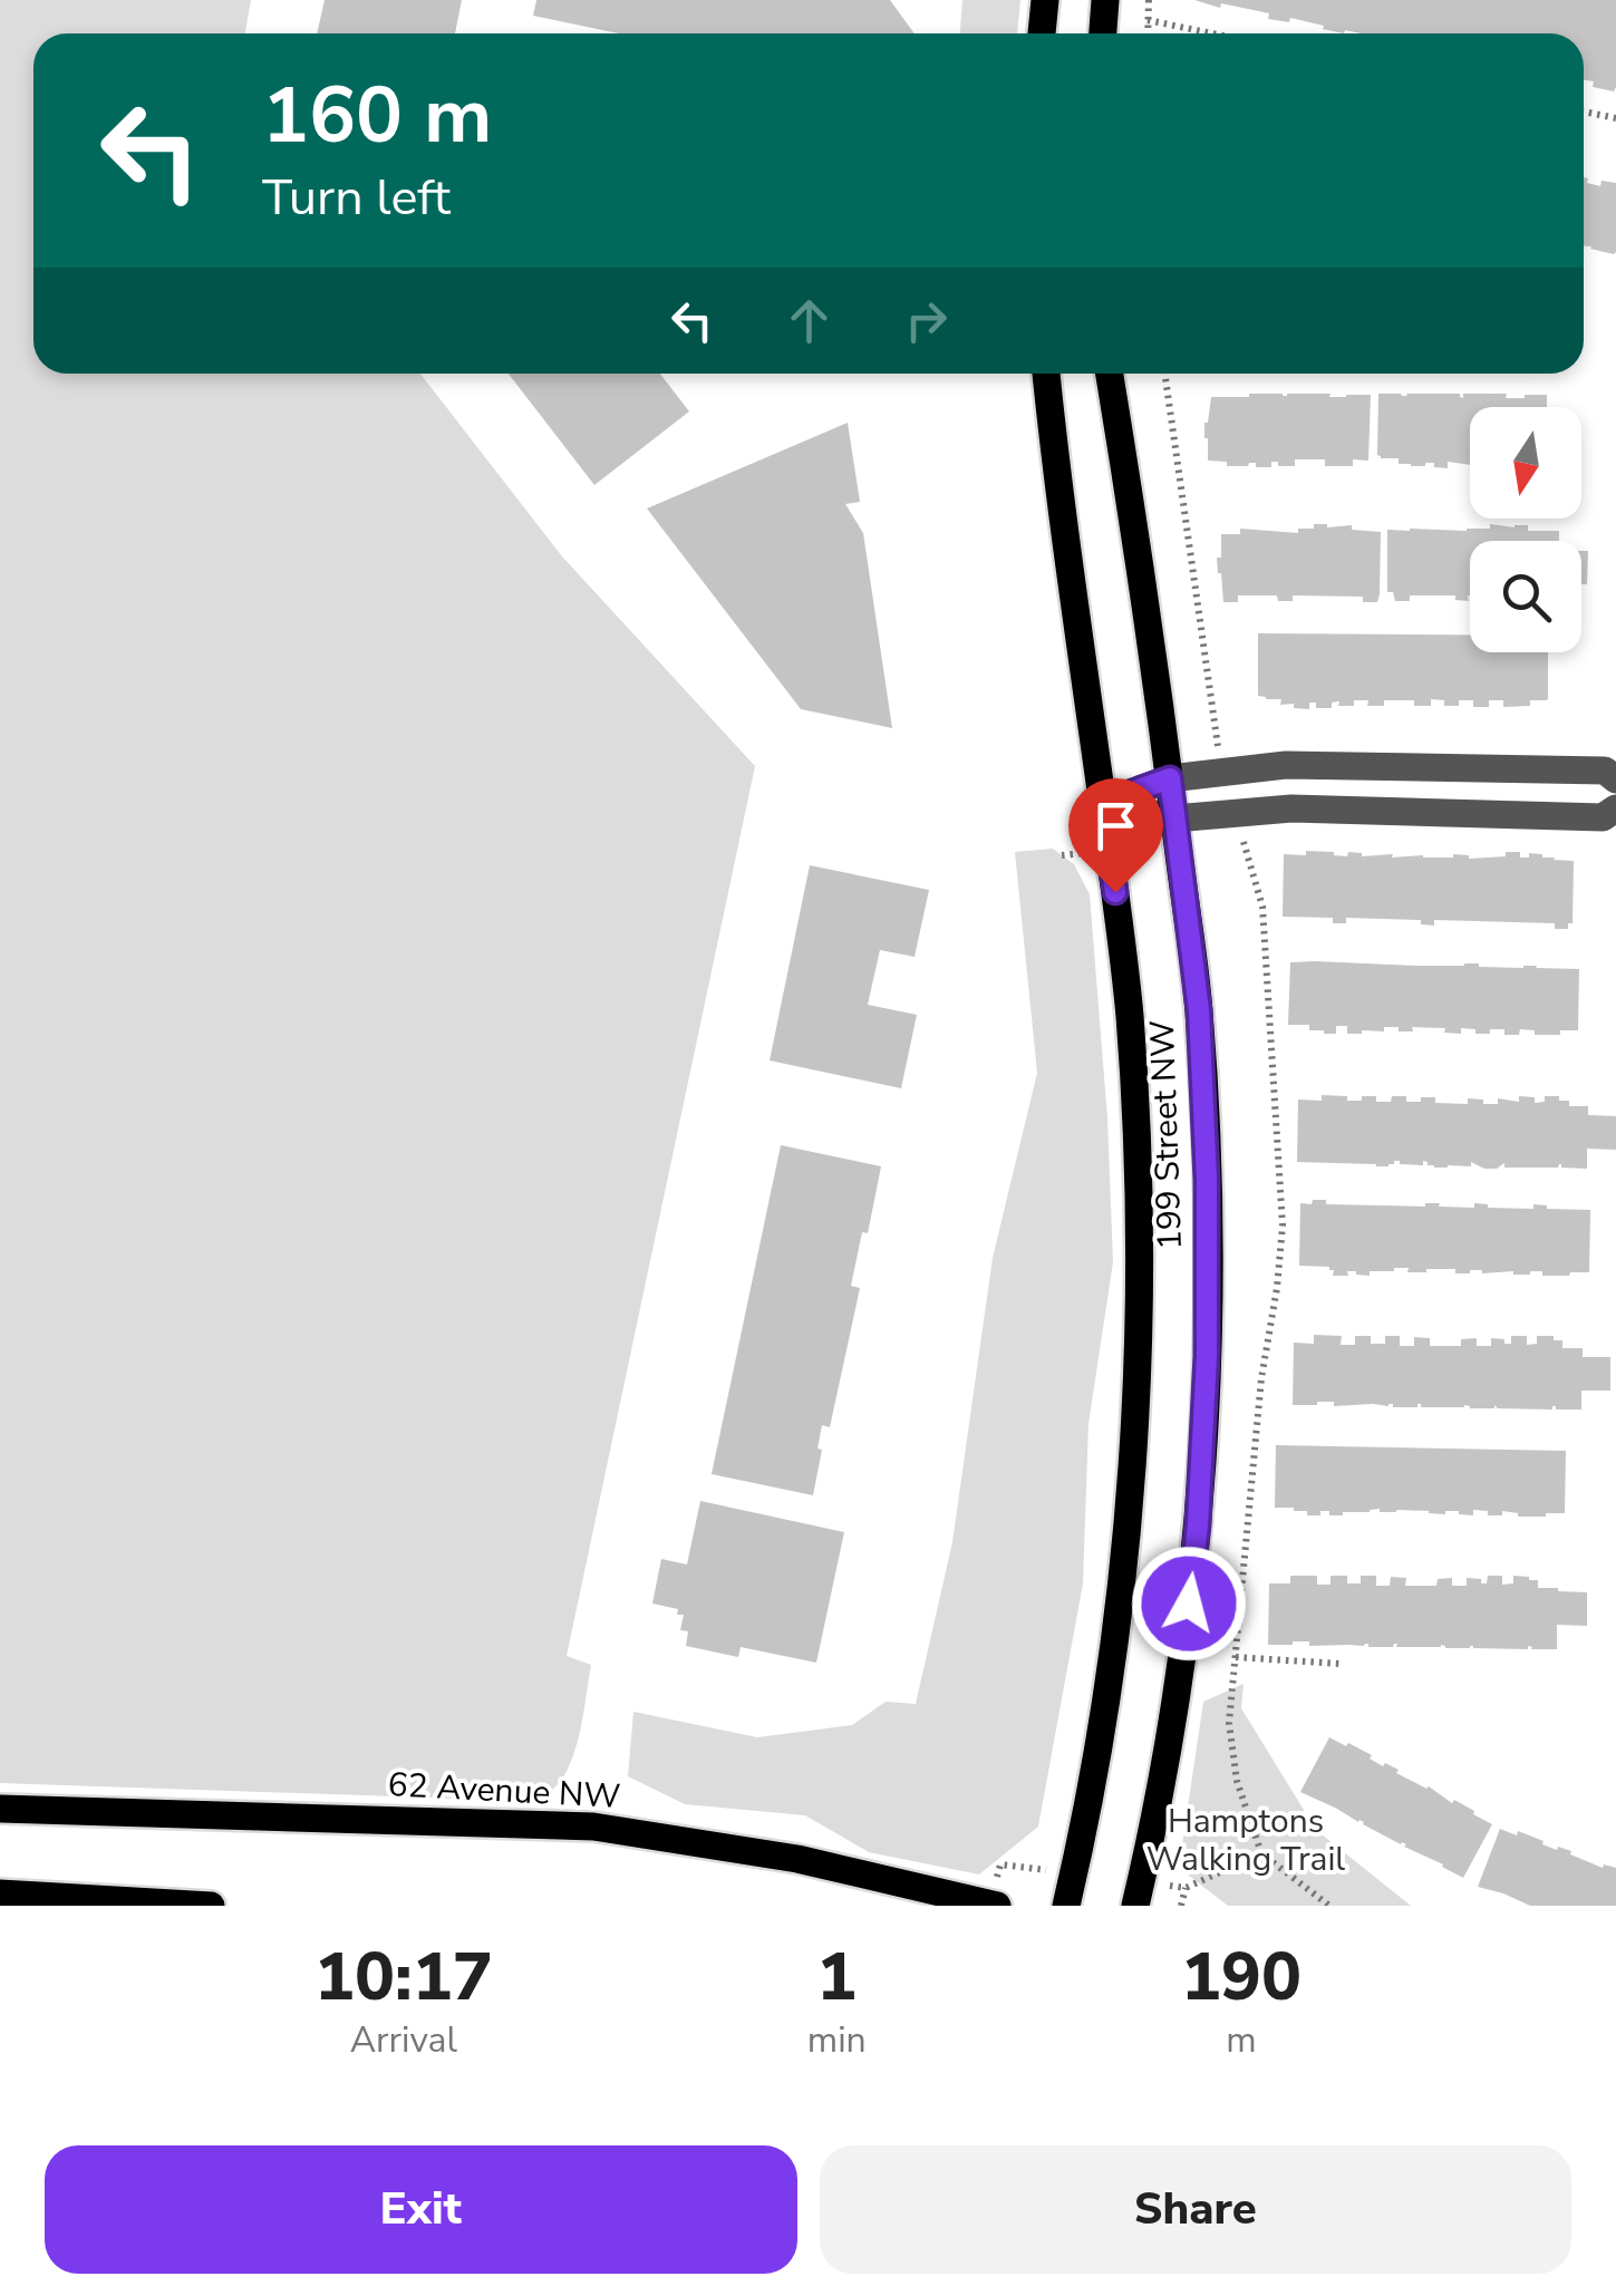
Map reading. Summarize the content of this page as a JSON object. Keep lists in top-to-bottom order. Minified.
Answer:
{"streets":{"main road":["199 Street NW","62 Avenue NW"]},"parks":["Hamptons Walking Trail"],"north":"bottom","page":{"turn":["160 m","Turn left"],"eta":["10:17","Arrival","1","min","190","m"],"buttons":["Exit","Share"]}}
